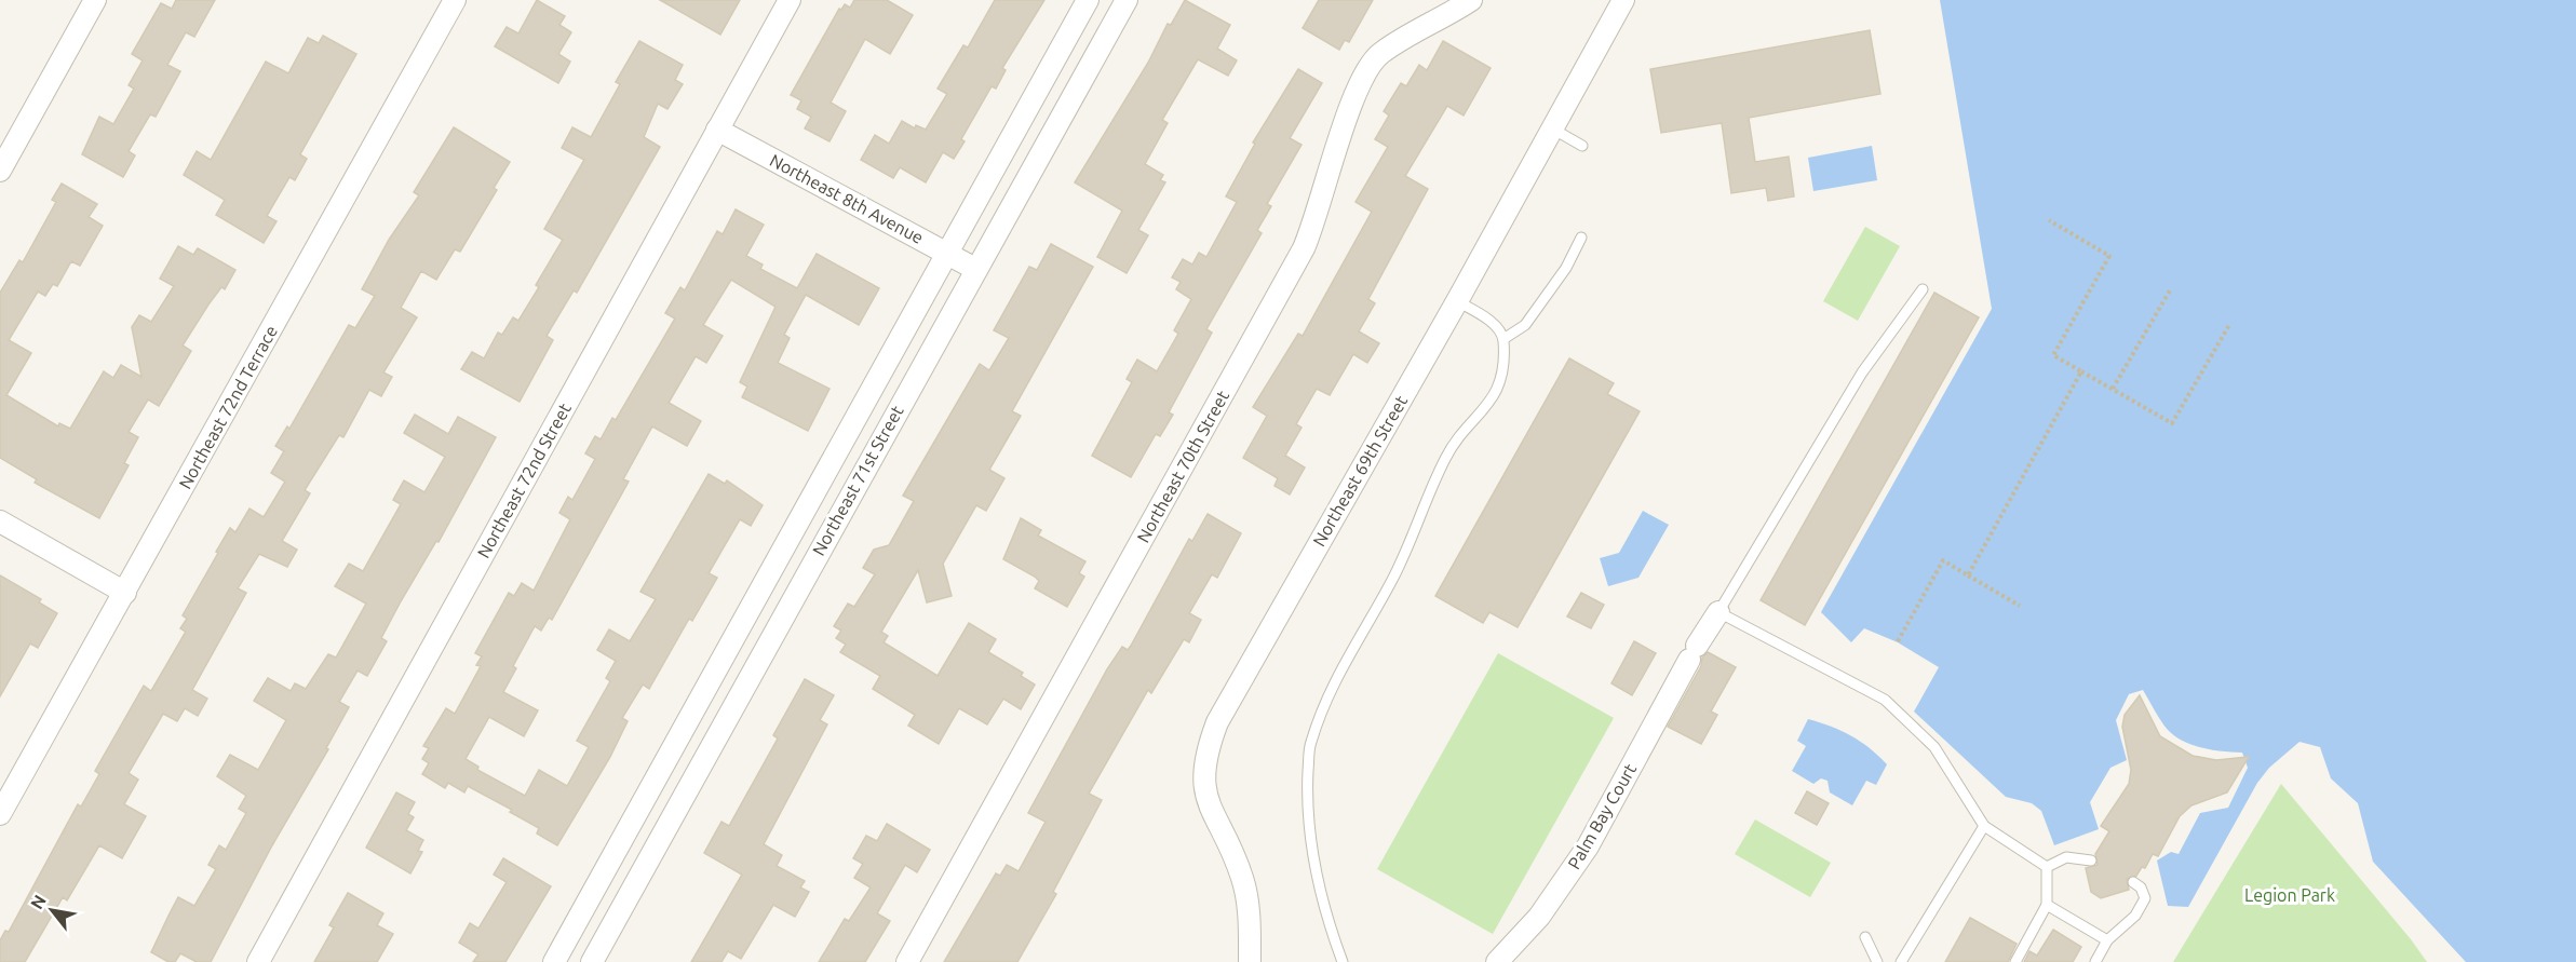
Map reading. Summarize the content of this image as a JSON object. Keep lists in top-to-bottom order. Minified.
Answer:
{"streets":{"street":["Northeast 8th Avenue","Northeast 72nd Terrace","Northeast 70th Street","Northeast 69th Street","Northeast 72nd Street","Northeast 71st Street","Palm Bay Court"]},"crossings":[["Northeast 8th Avenue","Northeast 72nd Street"],["Northeast 8th Avenue","Northeast 71st Street"]],"parks":["Legion Park"],"north":"top left"}
